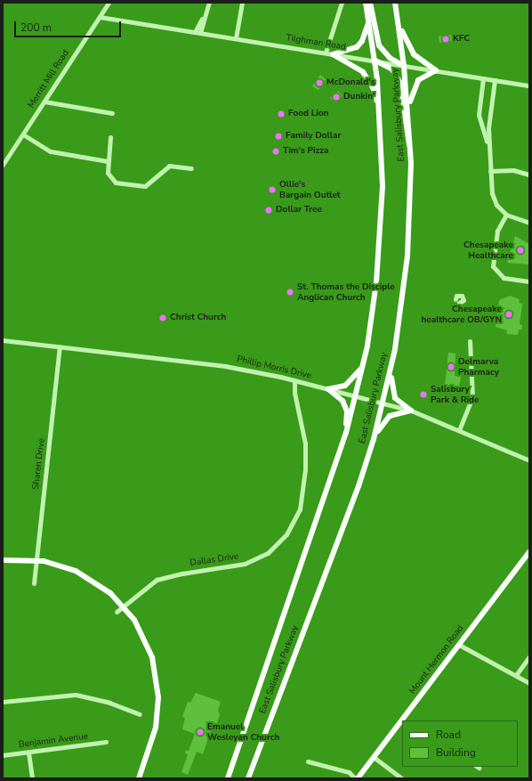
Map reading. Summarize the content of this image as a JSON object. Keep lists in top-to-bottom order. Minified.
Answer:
{"streets":{"main road":["East Salisbury Parkway","Mount Hermon Road"],"street":["Tilghman Road","Merritt Mill Road","Phillip Morris Drive","Sharen Drive","Dallas Drive","Benjamin Avenue"]},"crossings":[["Tilghman Road","Merritt Mill Road"],["Tilghman Road","East Salisbury Parkway"],["East Salisbury Parkway","Phillip Morris Drive"],["Phillip Morris Drive","Sharen Drive"],["Phillip Morris Drive","Dallas Drive"]],"places":["KFC","McDonald's","Dunkin'","Food Lion","Family Dollar","Tim's Pizza","Ollie's Bargain Outlet","Dollar Tree","Chesapeake Healthcare","St. Thomas the Disciple Anglican Church","Chesapeake healthcare OB/GYN","Christ Church","Delmarva Pharmacy","Salisbury Park & Ride","Emanuel Wesleyan Church"],"legend":["Road","Building"],"scale_bar":"200 m"}
